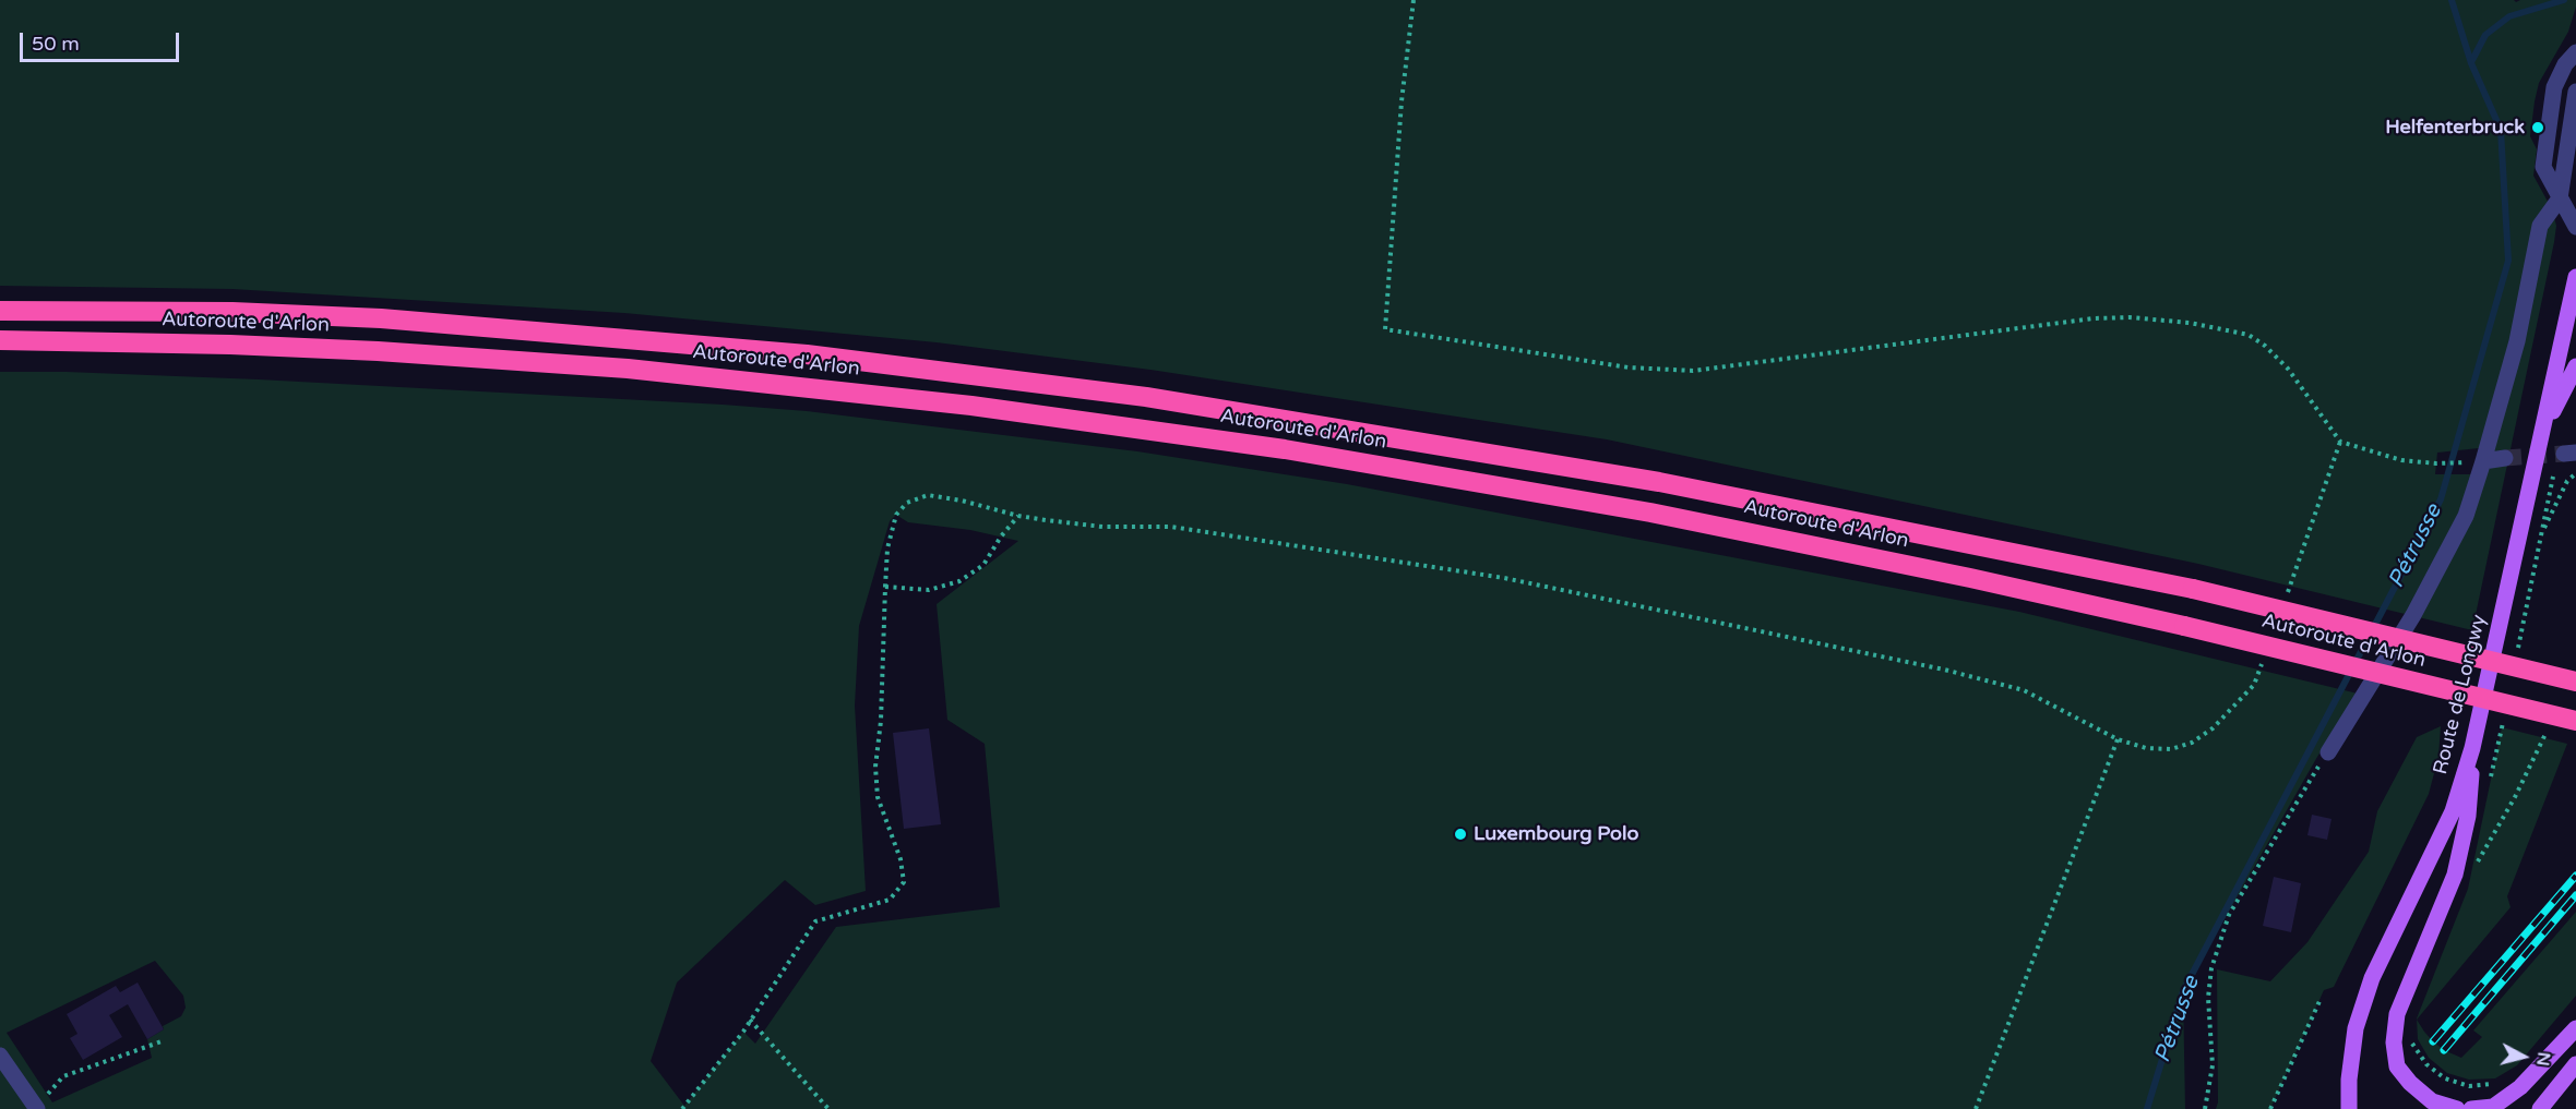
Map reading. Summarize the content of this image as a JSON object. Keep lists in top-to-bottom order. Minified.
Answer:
{"streets":{"highway":["Autoroute d'Arlon"],"main road":["Route de Longwy"]},"water":["Pétrusse"],"places":["Helfenterbruck","Luxembourg Polo"],"scale_bar":"50 m","north":"right"}
